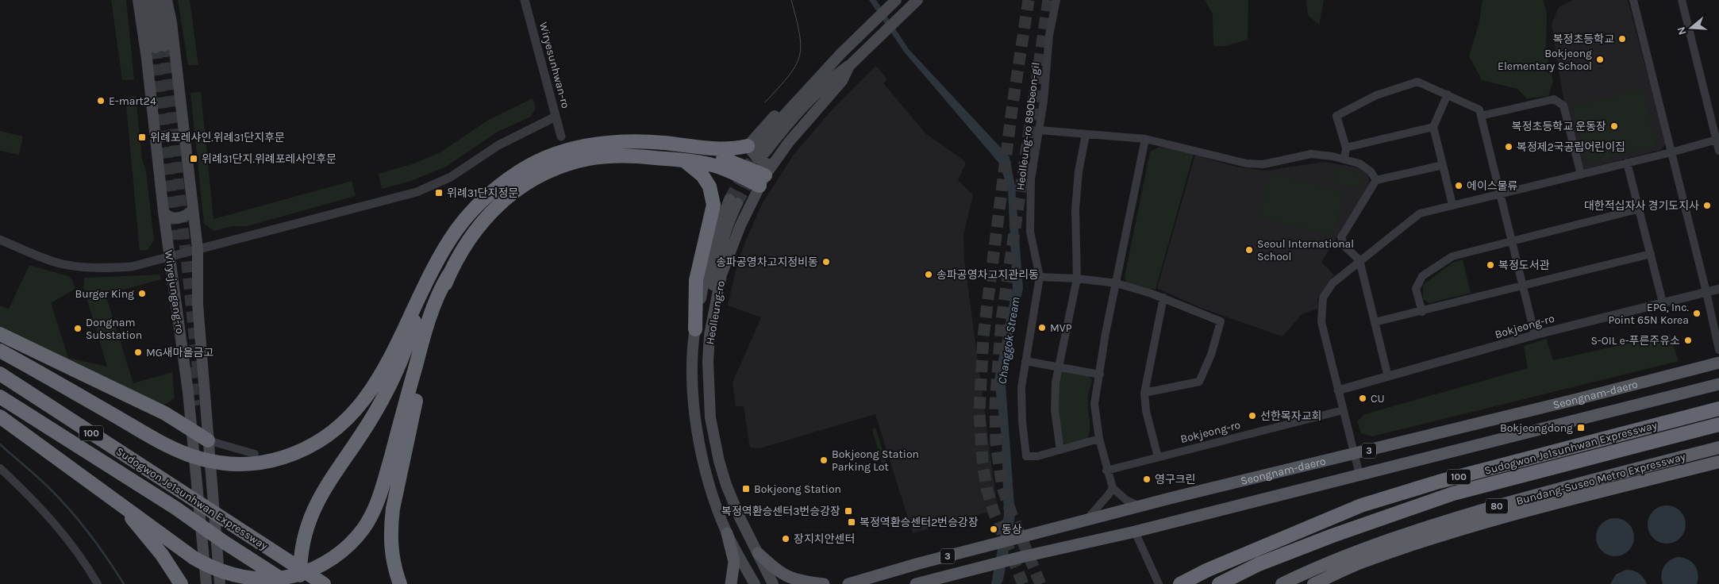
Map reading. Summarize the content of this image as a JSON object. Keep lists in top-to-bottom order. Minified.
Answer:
{"streets":{"highway":["100","Sudogwon Je1sunhwan Expressway","Bundang-Suseo Metro Expressway","80"],"main road":["Wiryejungang-ro","Heolleung-ro","Seongnam-daero","3"],"street":["Wiryesunhwan-ro","Heolleung-ro 890beon-gil","Bokjeong-ro"]},"water":["Changgok Stream"],"places":{"other":["복정초등학교","Bokjeong Elementary School","E-mart24","복정초등학교 운동장","복정제2국공립어린이집","에이스물류","대한적십자사 경기도지사","Seoul International School","송파공영차고지정비동","복정도서관","송파공영차고지관리동","Burger King","EPG, Inc. Point 65N Korea","MVP","Dongnam Substation","S-OIL e-푸른주유소","MG새마을금고","CU","선한목자교회","Bokjeong Station Parking Lot","영구크린","동상","장지치안센터"],"transit":["위례포레샤인.위례31단지후문","위례31단지.위례포레샤인후문","위례31단지정문","Bokjeongdong","Bokjeong Station","복정역환승센터3번승강장","복정역환승센터2번승강장"]},"north":"left"}
